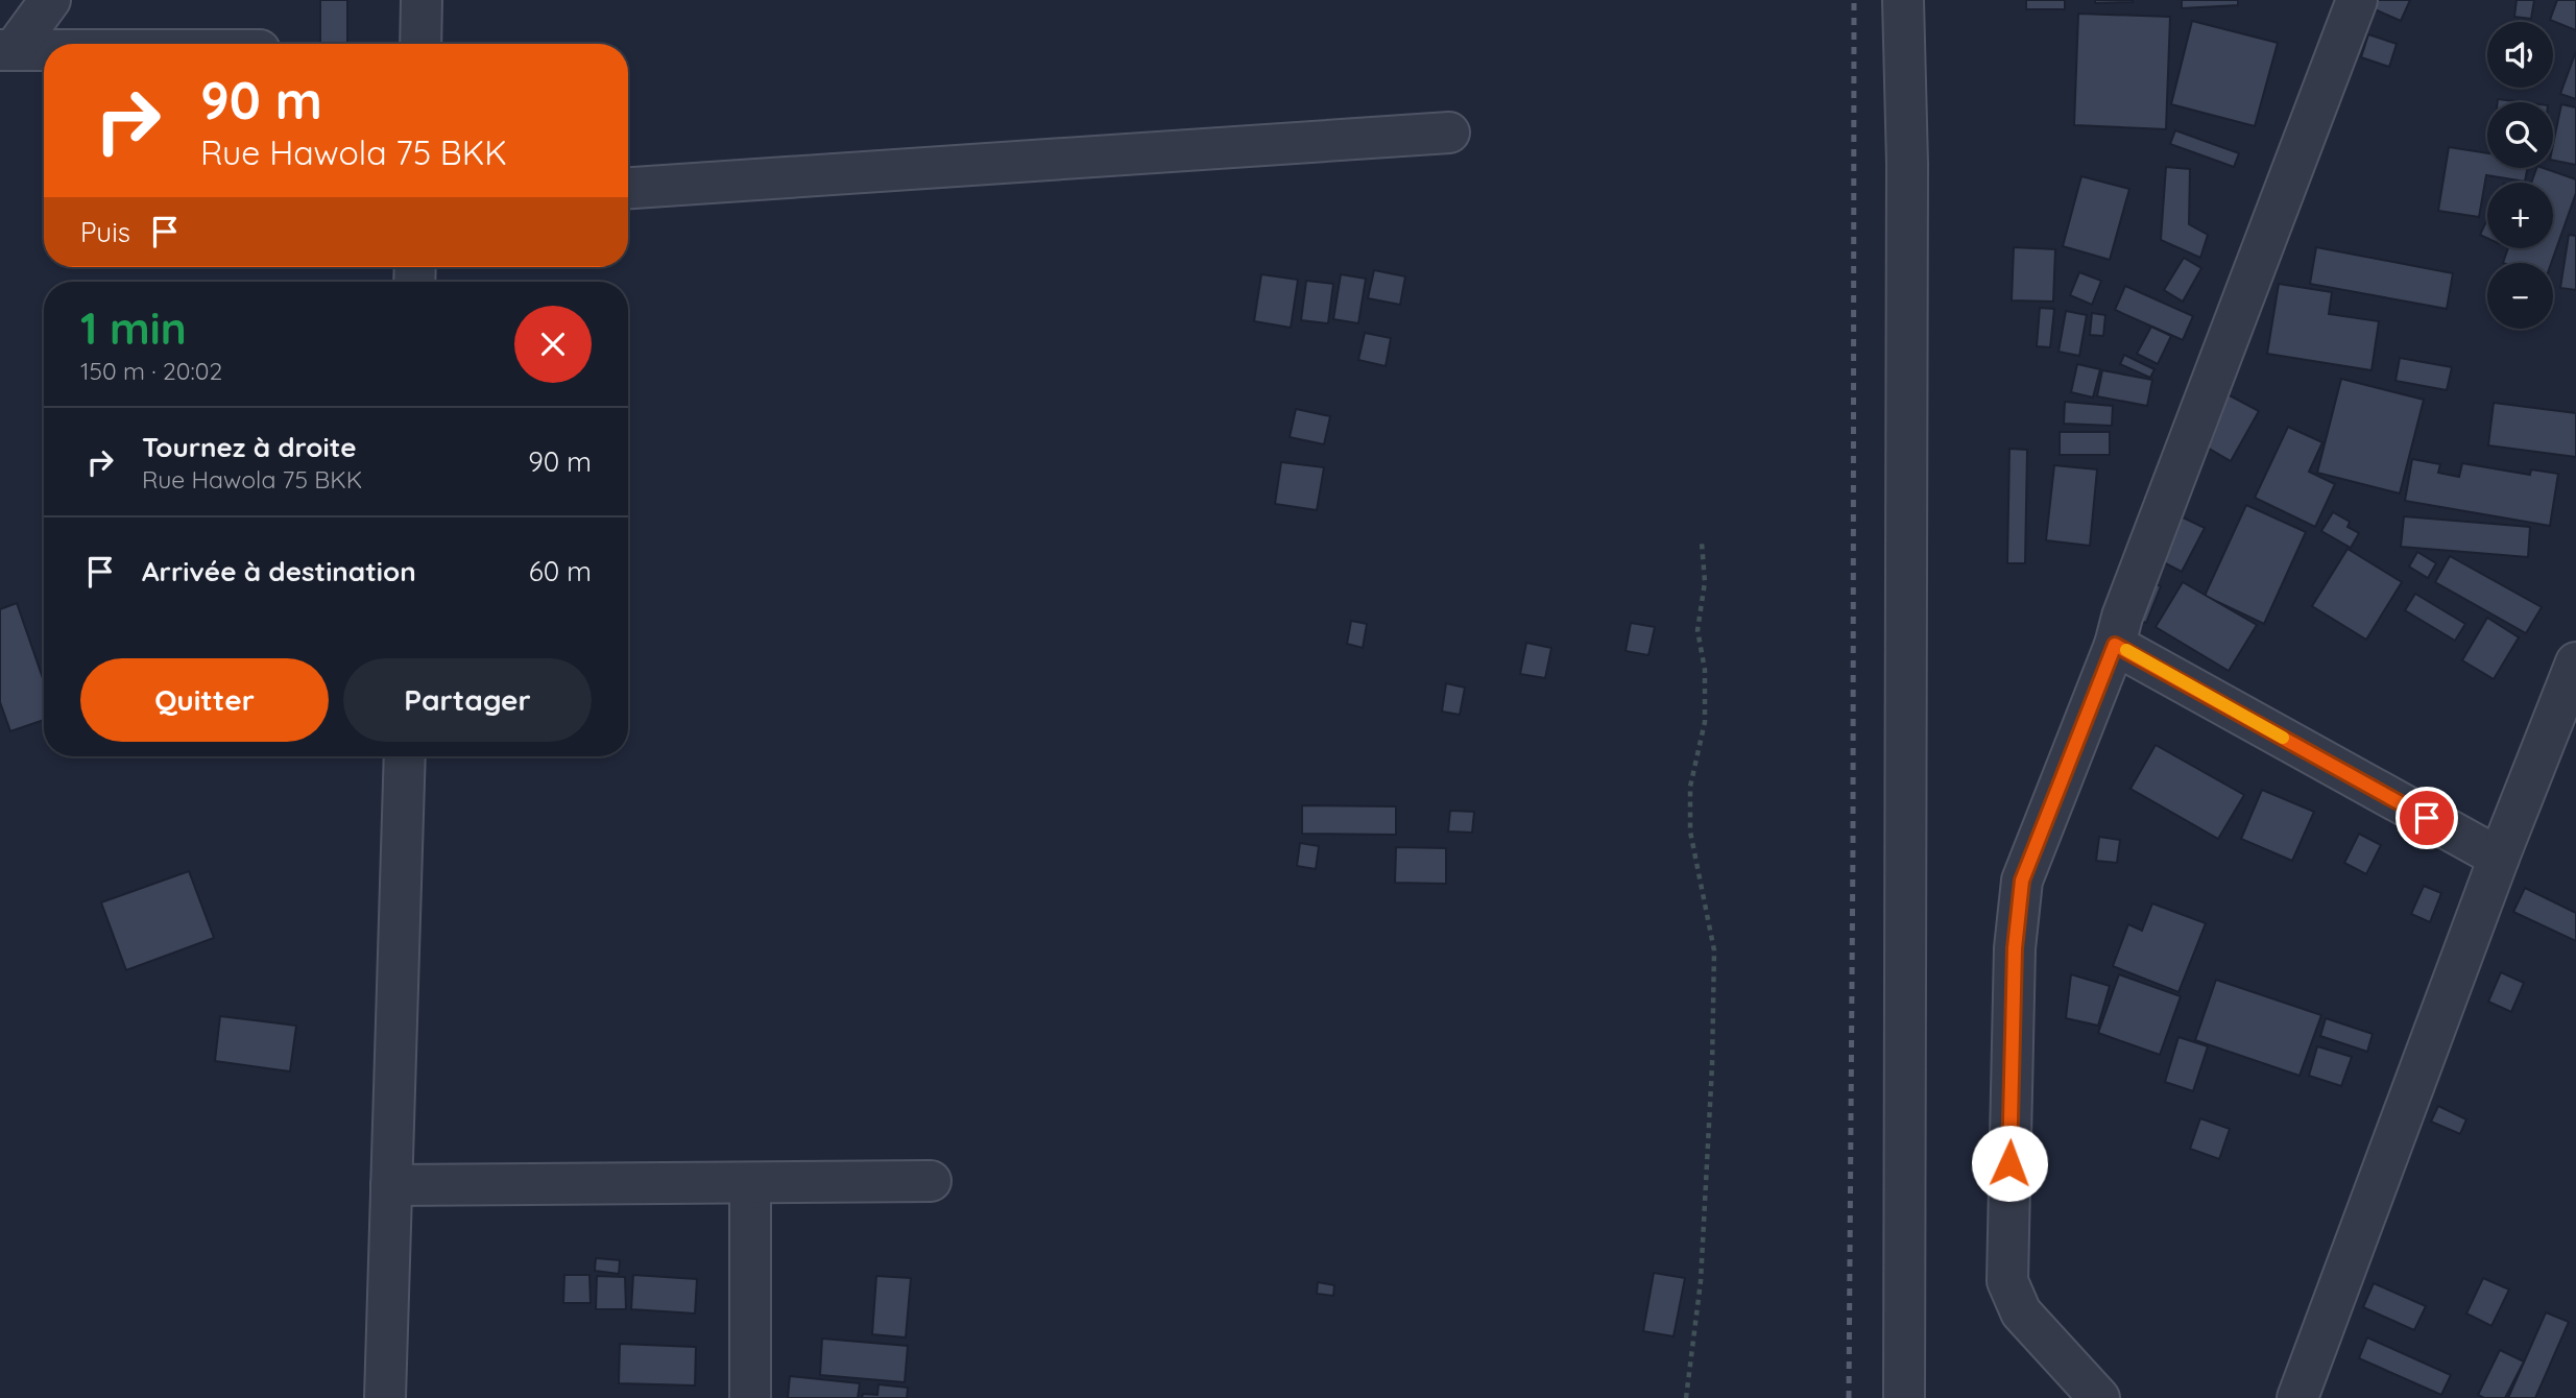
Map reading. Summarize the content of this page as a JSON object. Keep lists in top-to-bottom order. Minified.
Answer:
{"page":{"map_buttons":["+","−"],"turn":["90 m","Rue Hawola 75 BKK"],"then":"Puis","heading":["1 min","150 m · 20:02"],"list":[{"name":"Tournez à droite","note":"Rue Hawola 75 BKK","value":"90 m"},{"name":"Arrivée à destination","value":"60 m"}],"buttons":["Quitter","Partager"]}}
